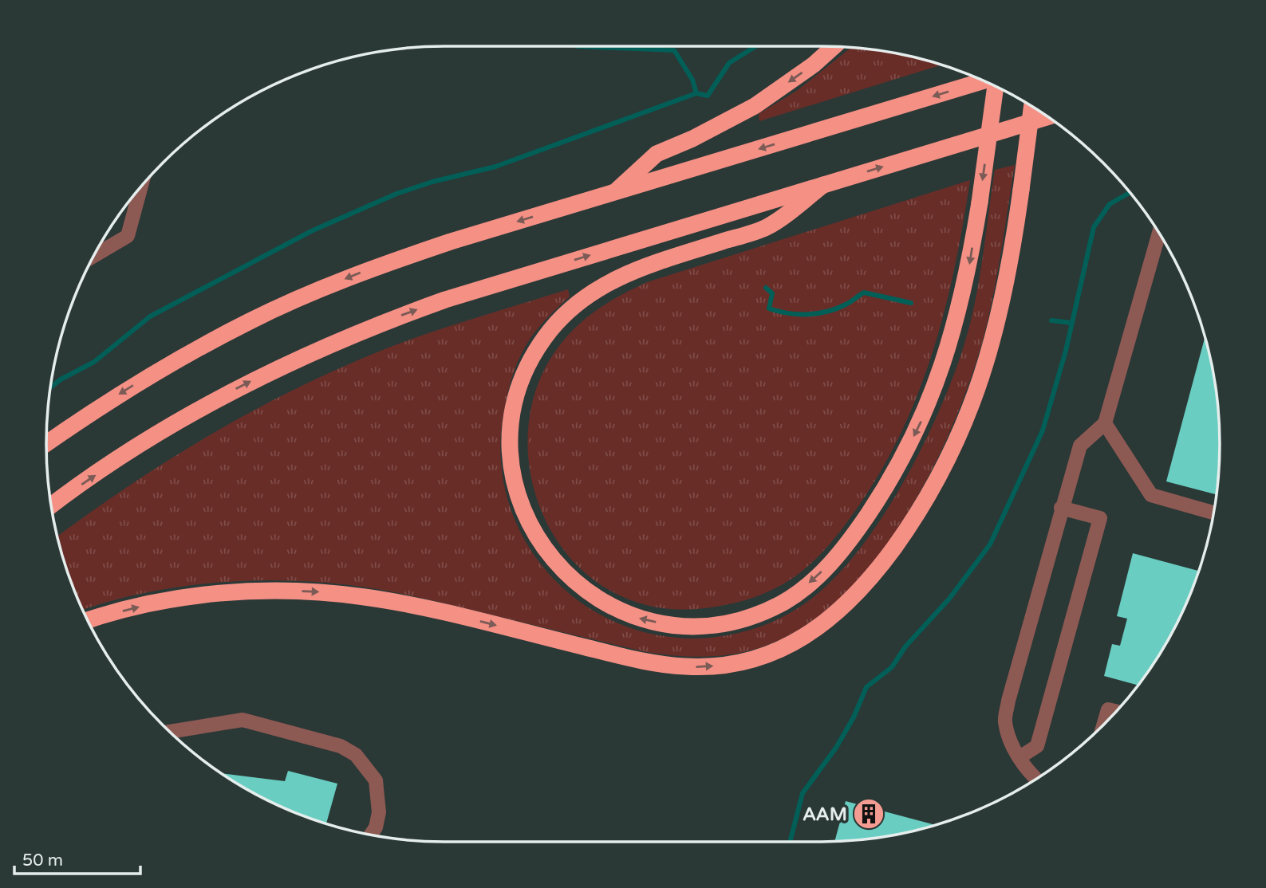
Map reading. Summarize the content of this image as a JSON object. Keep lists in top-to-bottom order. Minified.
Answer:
{"places":{"building":["AAM"]},"scale_bar":"50 m"}
